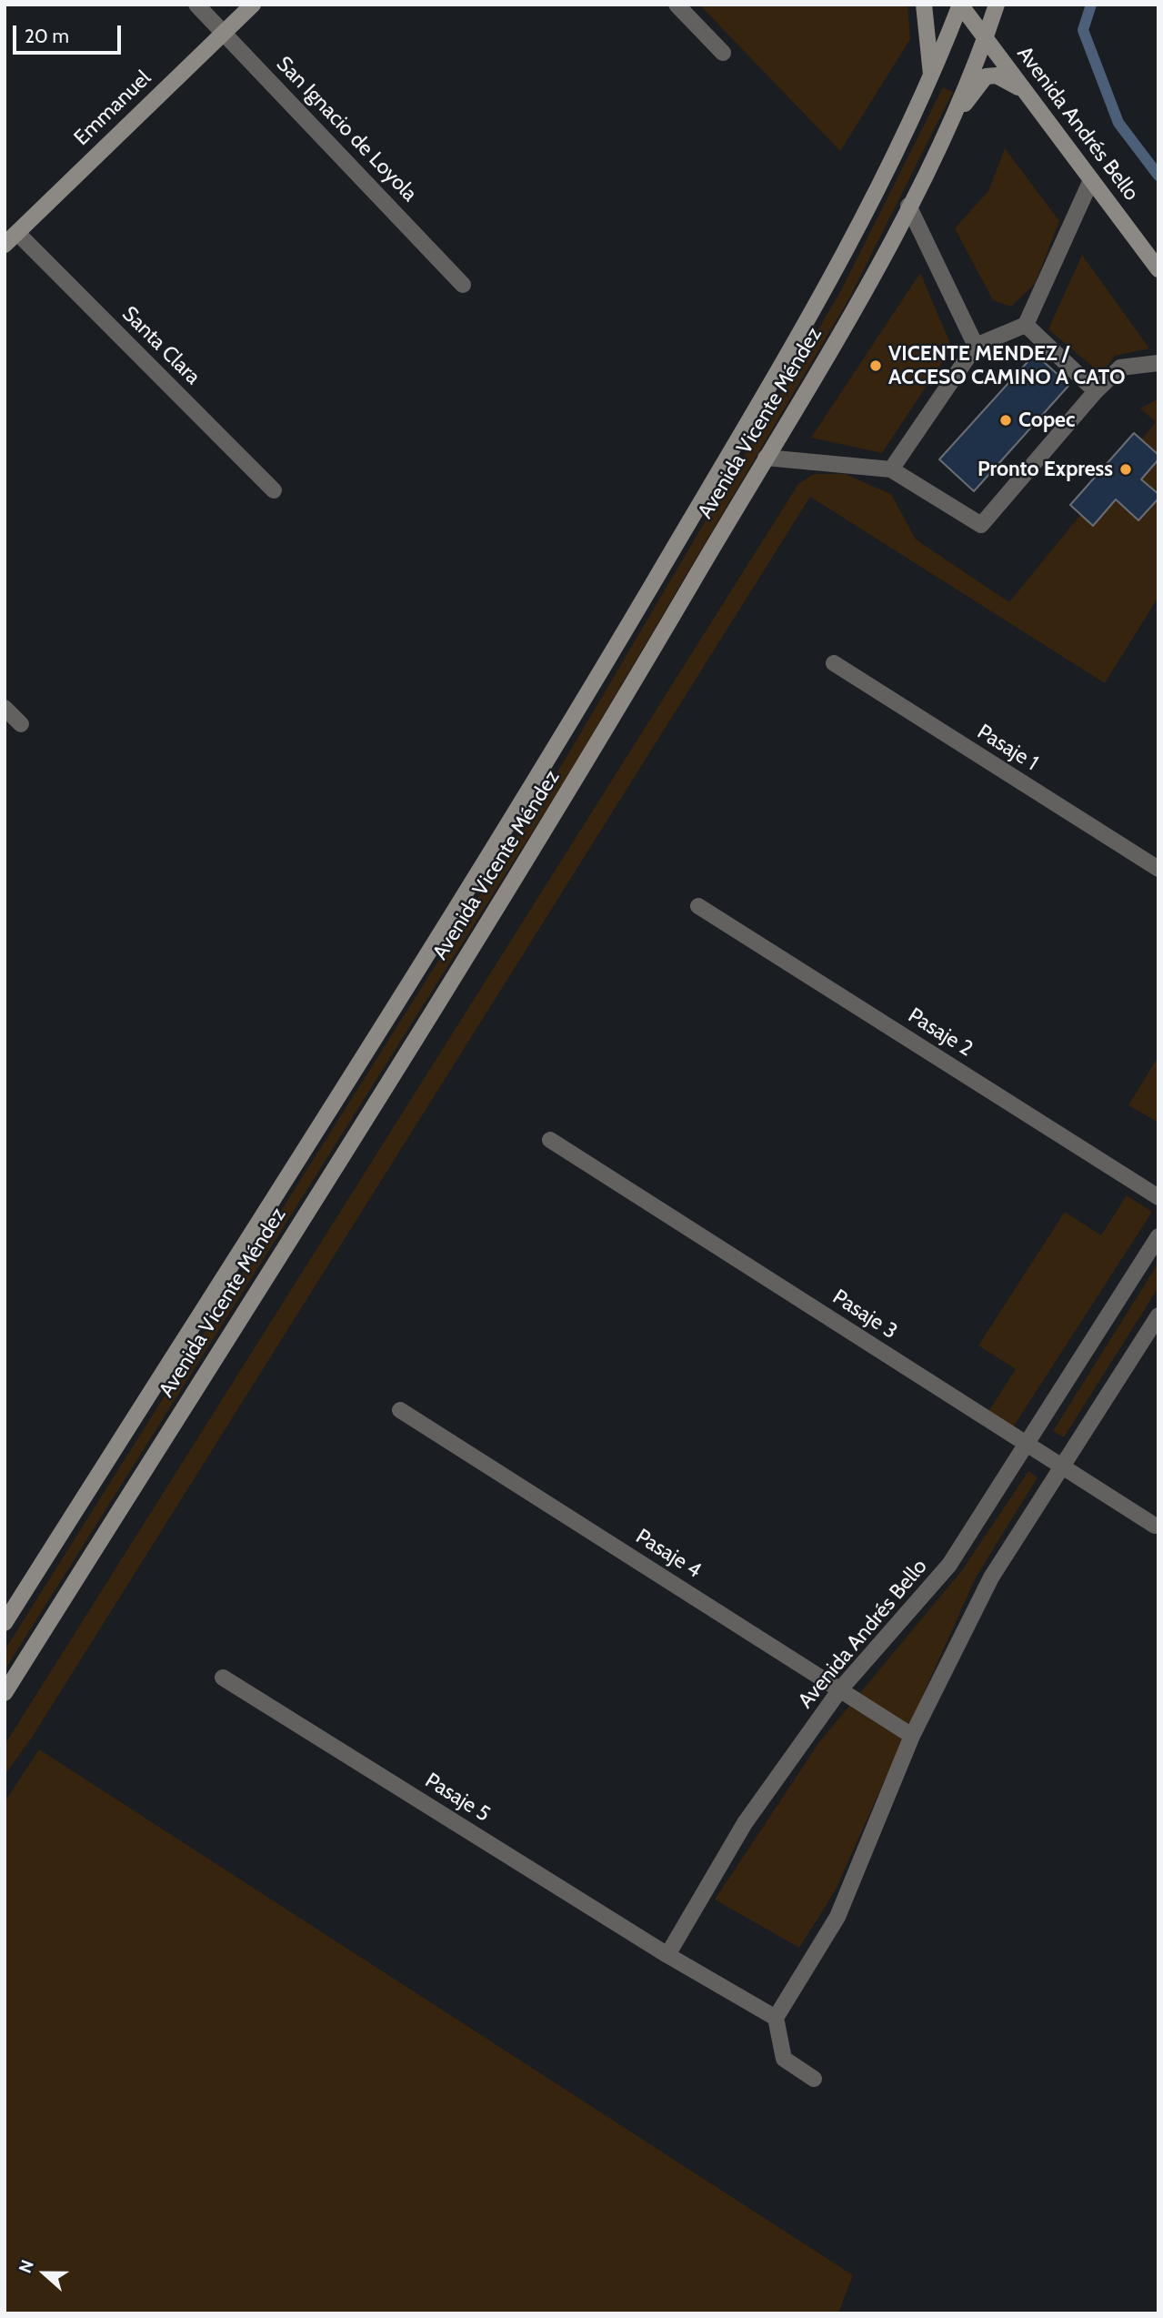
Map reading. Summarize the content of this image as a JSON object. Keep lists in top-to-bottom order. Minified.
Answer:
{"streets":{"main road":["Emmanuel","Avenida Andrés Bello","Avenida Vicente Méndez"],"street":["San Ignacio de Loyola","Santa Clara","Pasaje 1","Pasaje 2","Pasaje 3","Pasaje 4","Pasaje 5"]},"crossings":[["Emmanuel","San Ignacio de Loyola"],["Emmanuel","Santa Clara"],["Avenida Andrés Bello","Avenida Vicente Méndez"],["Avenida Andrés Bello","Pasaje 3"],["Avenida Andrés Bello","Pasaje 4"],["Avenida Andrés Bello","Pasaje 5"]],"places":["VICENTE MENDEZ / ACCESO CAMINO A CATO","Copec","Pronto Express"],"scale_bar":"20 m","north":"left"}
